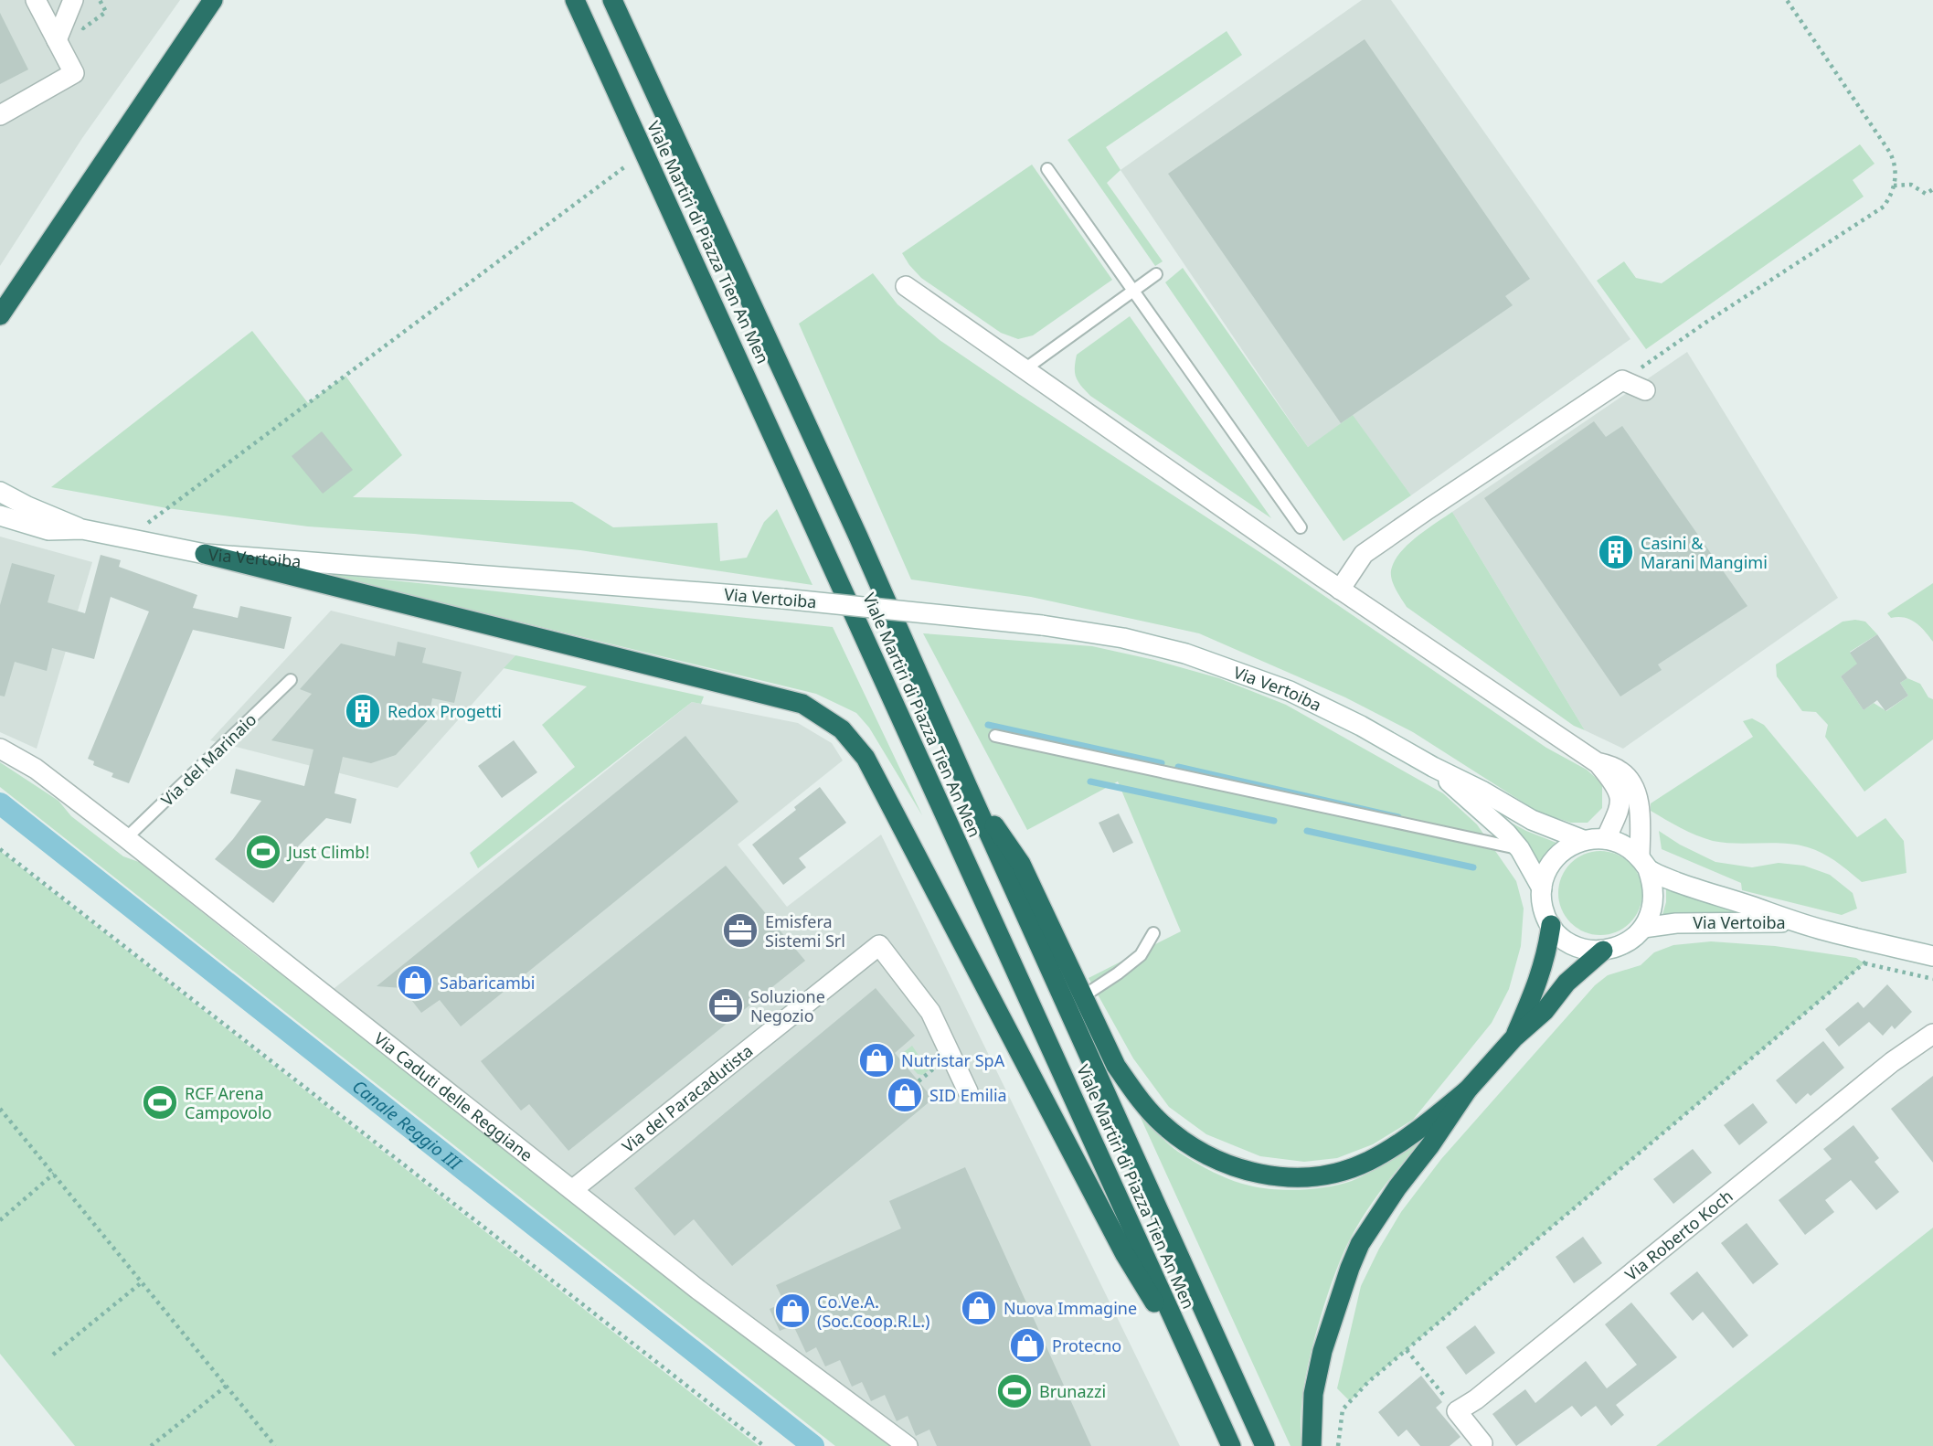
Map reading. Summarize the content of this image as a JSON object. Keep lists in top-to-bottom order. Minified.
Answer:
{"streets":{"highway":["Viale Martiri di Piazza Tien An Men"],"street":["Via Vertoiba","Via Caduti delle Reggiane","Via del Paracadutista","Via Roberto Koch"],"lane":["Via del Marinaio"]},"crossings":[["Via del Marinaio","Via Caduti delle Reggiane"],["Via Caduti delle Reggiane","Via del Paracadutista"]],"water":["Canale Reggio III"],"places":{"building":["Casini & Marani Mangimi","Redox Progetti"],"sports":["Just Climb!","RCF Arena Campovolo","Brunazzi"],"office":["Emisfera Sistemi Srl","Soluzione Negozio"],"shop":["Sabaricambi","Nutristar SpA","SID Emilia","Nuova Immagine","Co.Ve.A. (Soc.Coop.R.L.)","Protecno"]}}
